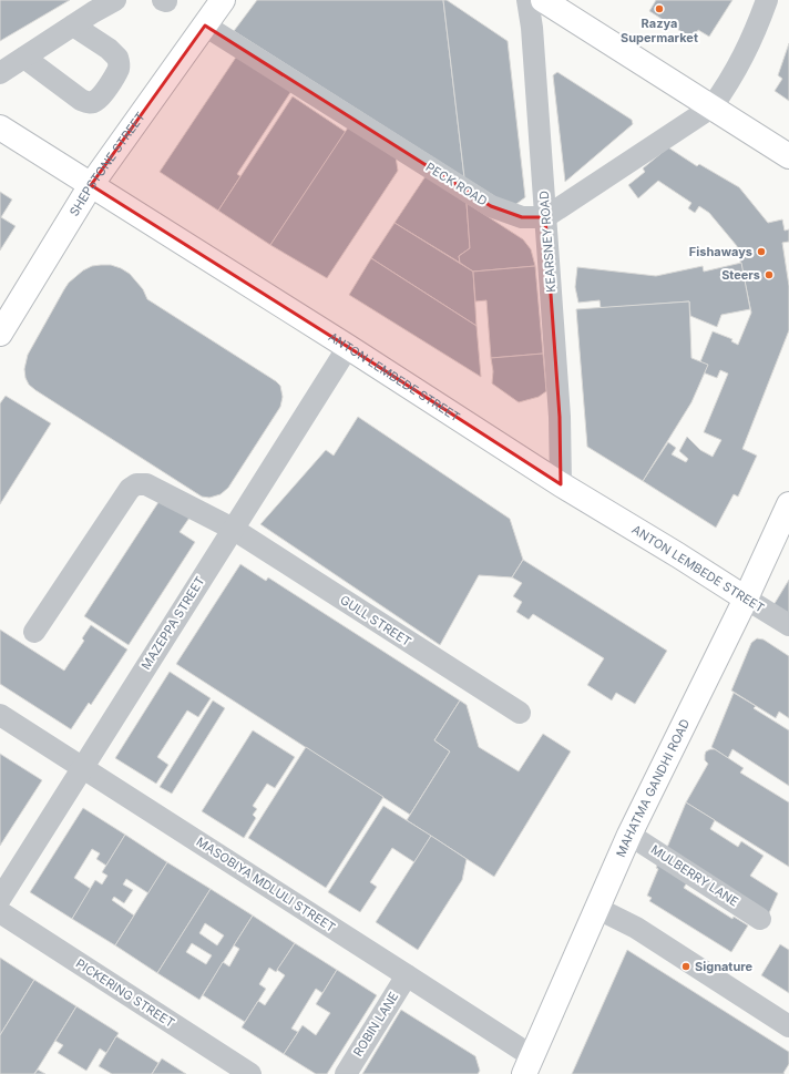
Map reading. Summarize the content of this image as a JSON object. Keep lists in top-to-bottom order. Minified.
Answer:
{"streets":{"main road":["SHEPSTONE STREET","ANTON LEMBEDE STREET","MAHATMA GANDHI ROAD"],"street":["PECK ROAD","KEARSNEY ROAD","GULL STREET","MAZEPPA STREET","MULBERRY LANE","MASOBIYA MDLULI STREET","PICKERING STREET","ROBIN LANE"]},"crossings":[["SHEPSTONE STREET","PECK ROAD"],["SHEPSTONE STREET","ANTON LEMBEDE STREET"],["PECK ROAD","KEARSNEY ROAD"],["KEARSNEY ROAD","ANTON LEMBEDE STREET"],["ANTON LEMBEDE STREET","MAZEPPA STREET"],["ANTON LEMBEDE STREET","MAHATMA GANDHI ROAD"],["GULL STREET","MAZEPPA STREET"],["MAZEPPA STREET","MASOBIYA MDLULI STREET"],["MAHATMA GANDHI ROAD","MULBERRY LANE"],["MAHATMA GANDHI ROAD","MASOBIYA MDLULI STREET"],["MASOBIYA MDLULI STREET","ROBIN LANE"]],"places":["Razya Supermarket","Fishaways","Steers","Signature"]}
